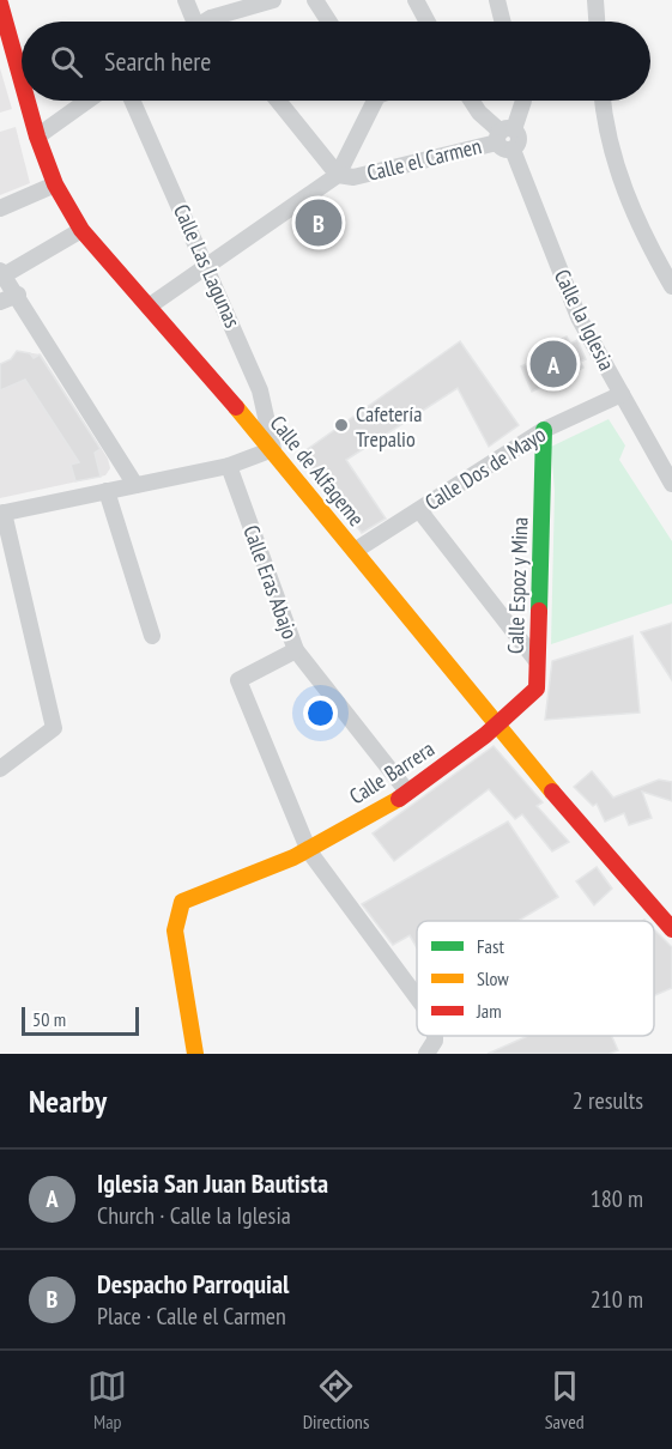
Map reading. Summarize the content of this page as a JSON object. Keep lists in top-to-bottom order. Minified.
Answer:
{"streets":{"street":["Calle el Carmen","Calle Las Lagunas","Calle la Iglesia","Calle Dos de Mayo","Calle de Alfageme","Calle Eras Abajo","Calle Espoz y Mina","Calle Barrera"]},"crossings":[["Calle el Carmen","Calle Las Lagunas"],["Calle el Carmen","Calle la Iglesia"],["Calle el Carmen","Calle de Alfageme"],["Calle Las Lagunas","Calle de Alfageme"],["Calle la Iglesia","Calle Dos de Mayo"],["Calle Dos de Mayo","Calle de Alfageme"],["Calle Dos de Mayo","Calle Espoz y Mina"],["Calle de Alfageme","Calle Espoz y Mina"],["Calle de Alfageme","Calle Barrera"],["Calle Eras Abajo","Calle Barrera"],["Calle Espoz y Mina","Calle Barrera"]],"places":["Cafetería Trepalio"],"legend":["Fast","Slow","Jam"],"scale_bar":"50 m","page":{"search":"Search here","pins":["B","A"],"scale":"50 m","heading":["Nearby","2 results"],"list":[{"mark":"A","name":"Iglesia San Juan Bautista","note":"Church · Calle la Iglesia","value":"180 m"},{"mark":"B","name":"Despacho Parroquial","note":"Place · Calle el Carmen","value":"210 m"}],"nav":["Map","Directions","Saved"]}}
